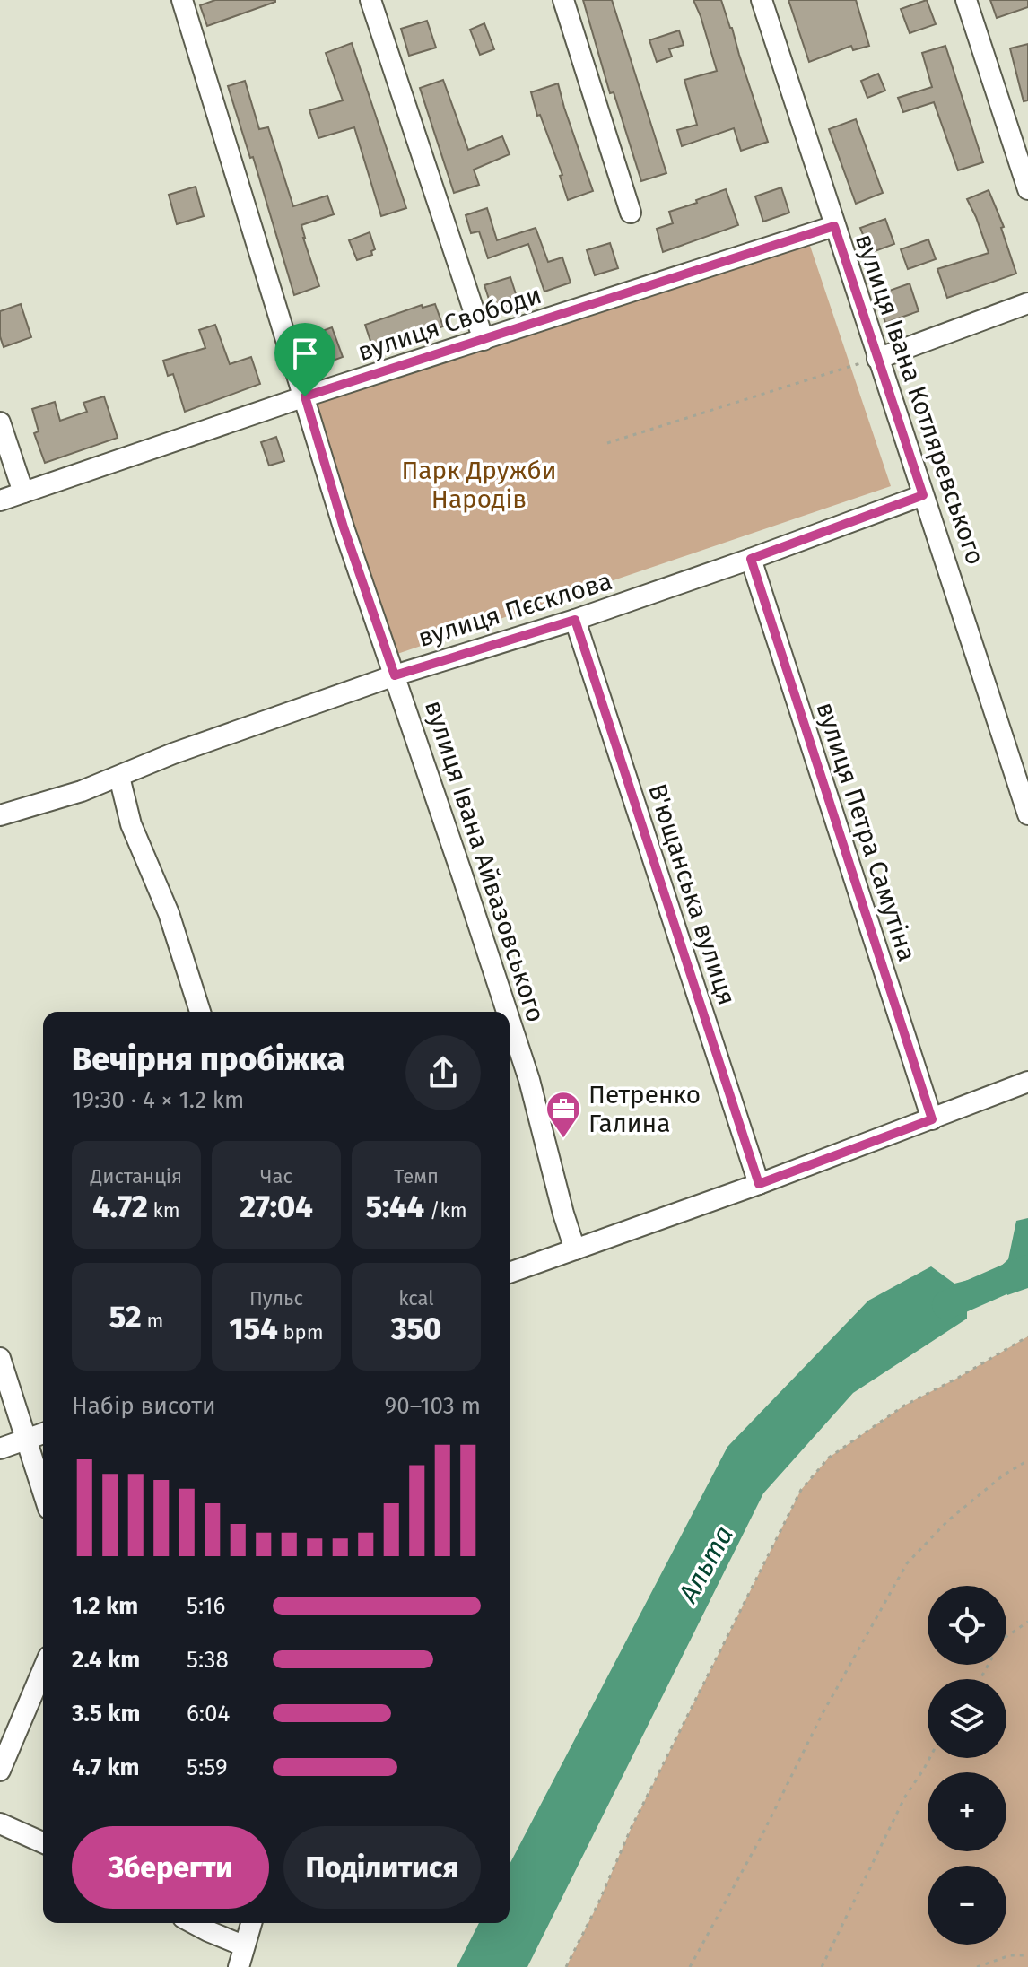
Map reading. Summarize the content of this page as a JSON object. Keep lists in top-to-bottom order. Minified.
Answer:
{"streets":{"street":["вулиця Свободи","вулиця Івана Котляревського","вулиця Пєсклова","вулиця Петра Самутіна","вулиця Івана Айвазовського","В'ющанська вулиця"]},"crossings":[["вулиця Свободи","вулиця Івана Котляревського"],["вулиця Свободи","вулиця Івана Айвазовського"],["вулиця Івана Котляревського","вулиця Пєсклова"],["вулиця Пєсклова","вулиця Петра Самутіна"],["вулиця Пєсклова","вулиця Івана Айвазовського"],["вулиця Пєсклова","В'ющанська вулиця"]],"water":["Альта"],"parks":["Парк Дружби Народів"],"places":{"office":["Петренко Галина"]},"page":{"heading":["Вечірня пробіжка","19:30 · 4 × 1.2 km"],"stats":[["Дистанція","4.72 km"],["Час","27:04"],["Темп","5:44 /km"],["52 m"],["Пульс","154 bpm"],["kcal","350"]],"chart":["Набір висоти","90–103 m"],"list":[{"name":"1.2 km","note":"5:16"},{"name":"2.4 km","note":"5:38"},{"name":"3.5 km","note":"6:04"},{"name":"4.7 km","note":"5:59"}],"map_buttons":["+","−"],"buttons":["Зберегти","Поділитися"]}}
